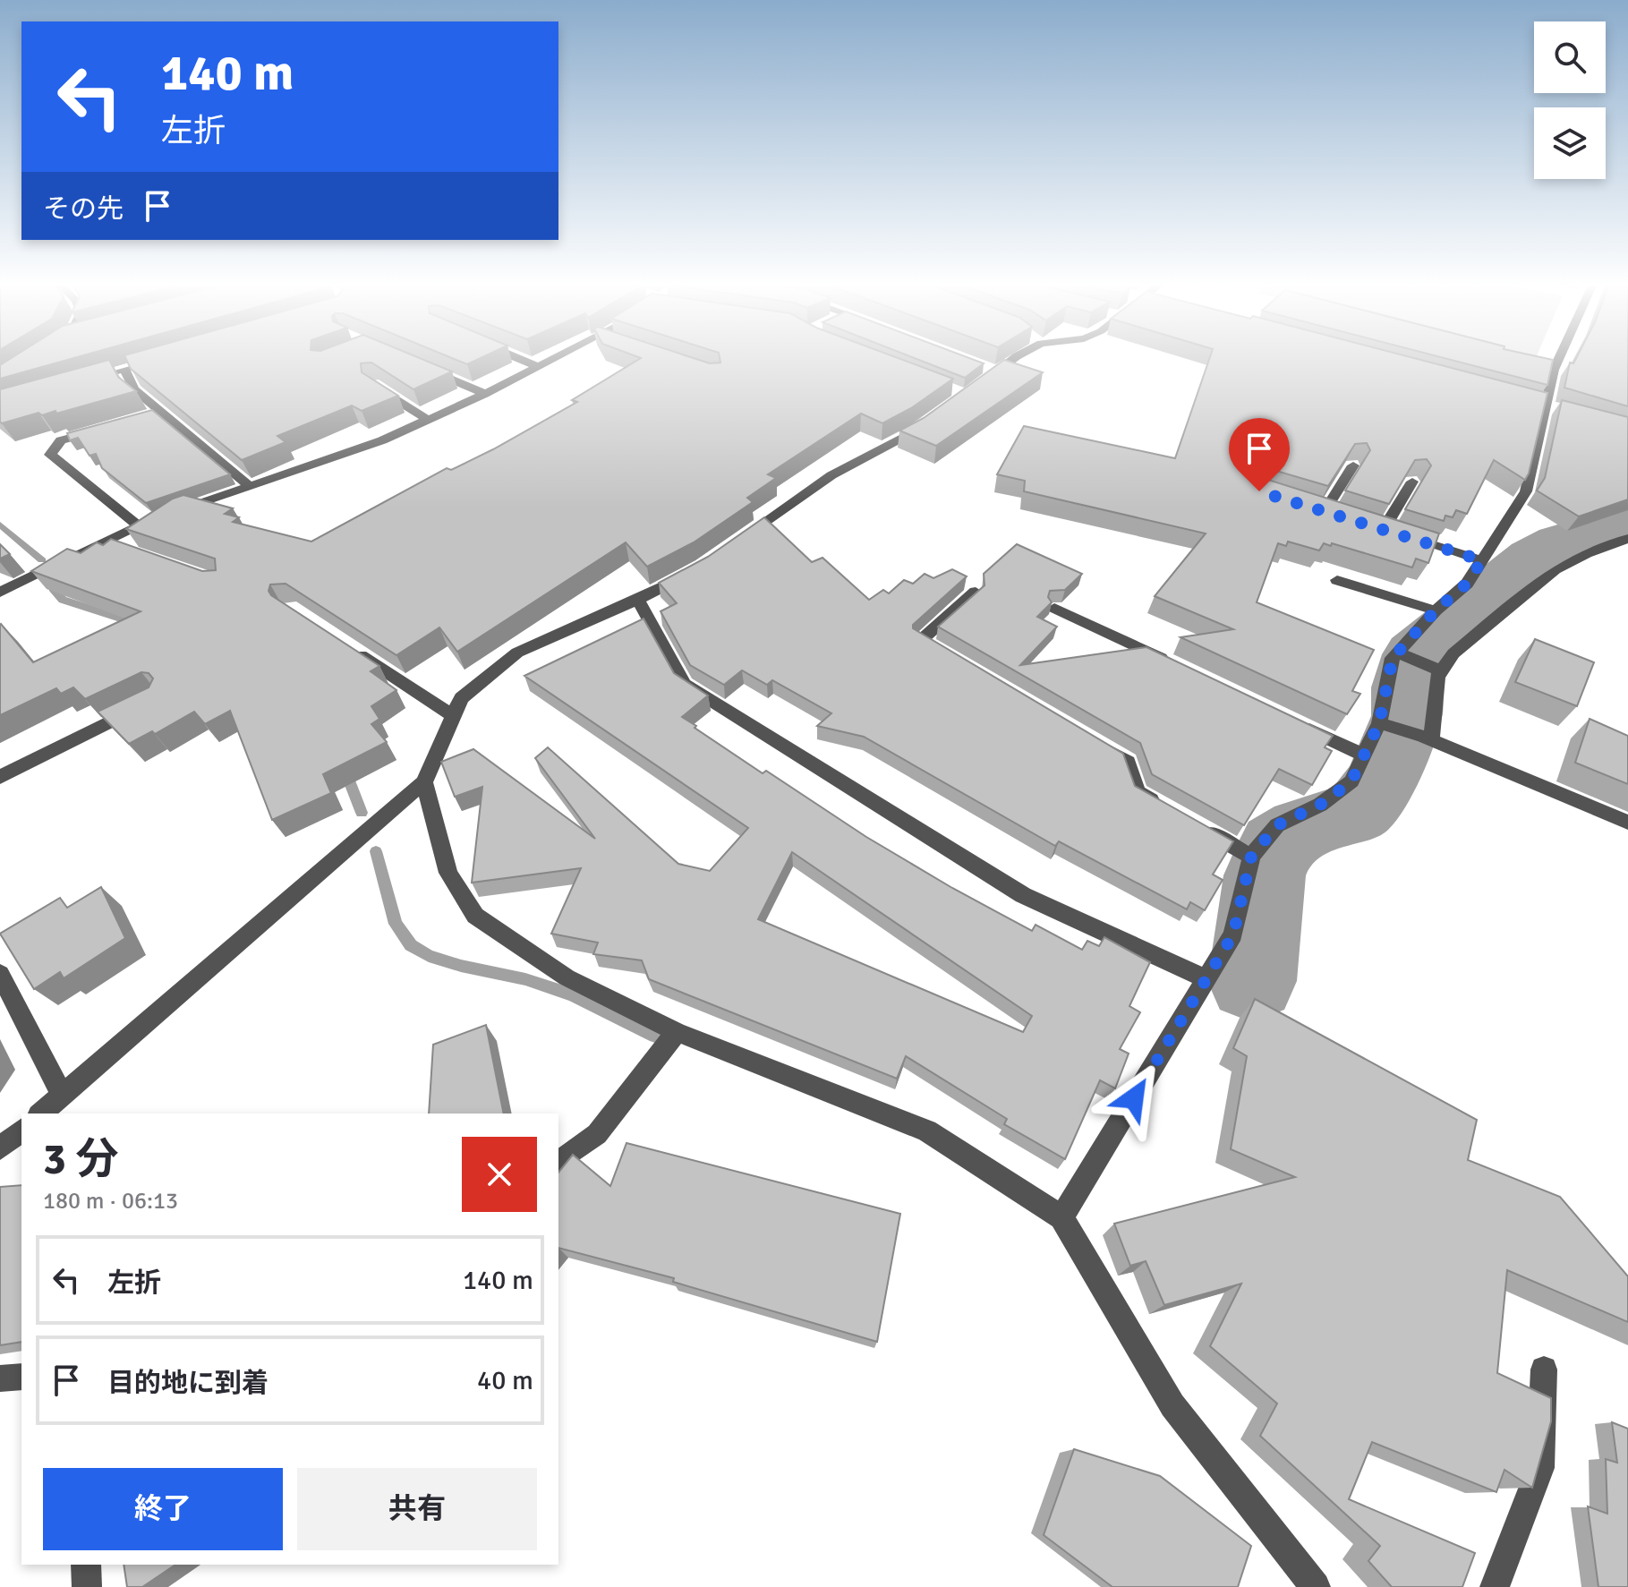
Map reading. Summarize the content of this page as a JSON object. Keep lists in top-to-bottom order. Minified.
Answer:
{"page":{"turn":["140 m","左折"],"then":"その先","heading":["3 分","180 m · 06:13"],"list":[{"name":"左折","value":"140 m"},{"name":"目的地に到着","value":"40 m"}],"buttons":["終了","共有"]}}
